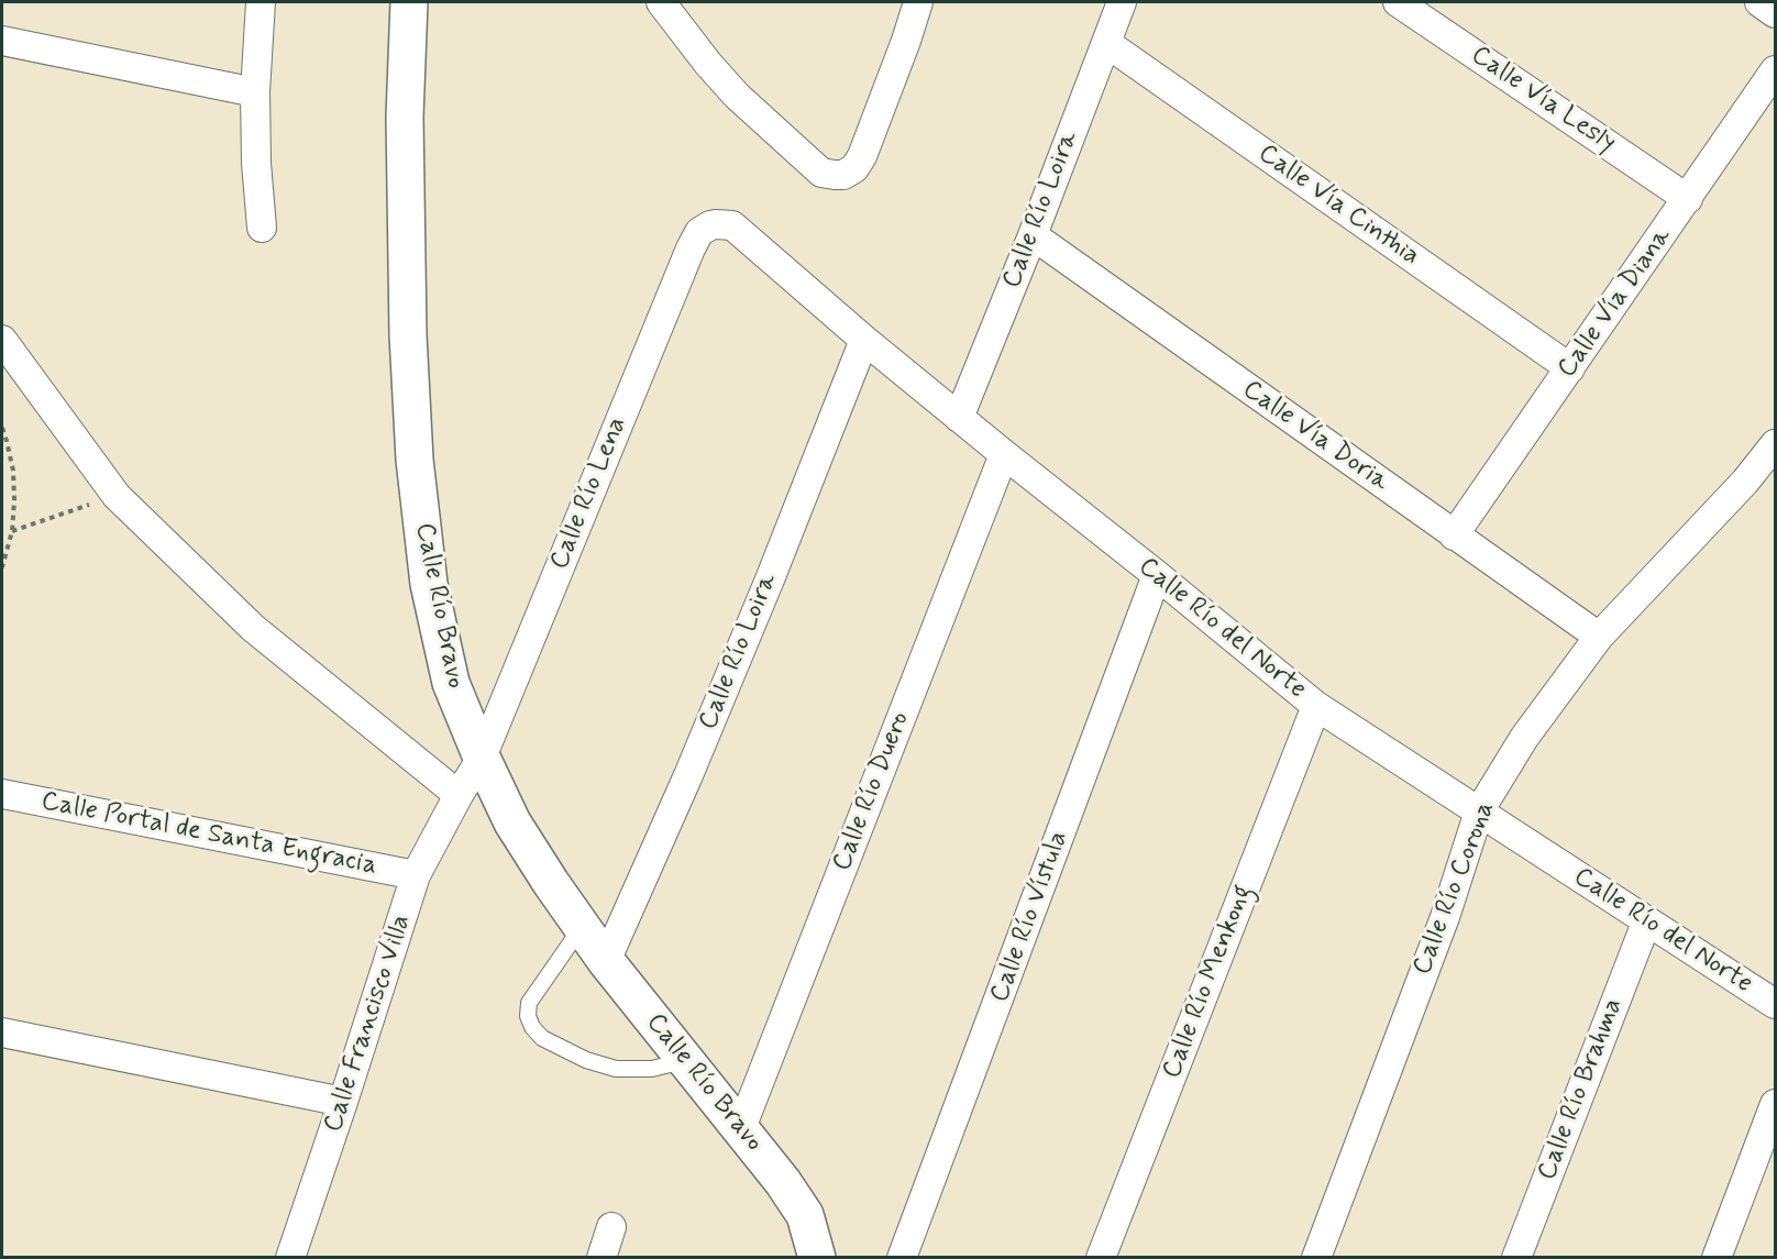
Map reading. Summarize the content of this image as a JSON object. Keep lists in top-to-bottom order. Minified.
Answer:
{"streets":{"street":["Calle Vía Lesly","Calle Vía Cinthia","Calle Río Loira","Calle Vía Diana","Calle Vía Doria","Calle Río Lena","Calle Río Bravo","Calle Río del Norte","Calle Río Duero","Calle Portal de Santa Engracia","Calle Río Corona","Calle Río Vístula","Calle Río Menkong","Calle Francisco Villa","Calle Río Brahma"]},"crossings":[["Calle Vía Lesly","Calle Vía Diana"],["Calle Vía Cinthia","Calle Río Loira"],["Calle Vía Cinthia","Calle Vía Diana"],["Calle Río Loira","Calle Vía Doria"],["Calle Río Loira","Calle Río Bravo"],["Calle Río Loira","Calle Río del Norte"],["Calle Vía Diana","Calle Vía Doria"],["Calle Vía Doria","Calle Río Corona"],["Calle Río Lena","Calle Río Bravo"],["Calle Río Lena","Calle Río del Norte"],["Calle Río Lena","Calle Francisco Villa"],["Calle Río Bravo","Calle Río Duero"],["Calle Río del Norte","Calle Río Duero"],["Calle Río del Norte","Calle Río Corona"],["Calle Río del Norte","Calle Río Vístula"],["Calle Río del Norte","Calle Río Menkong"],["Calle Río del Norte","Calle Río Brahma"],["Calle Portal de Santa Engracia","Calle Francisco Villa"]]}
